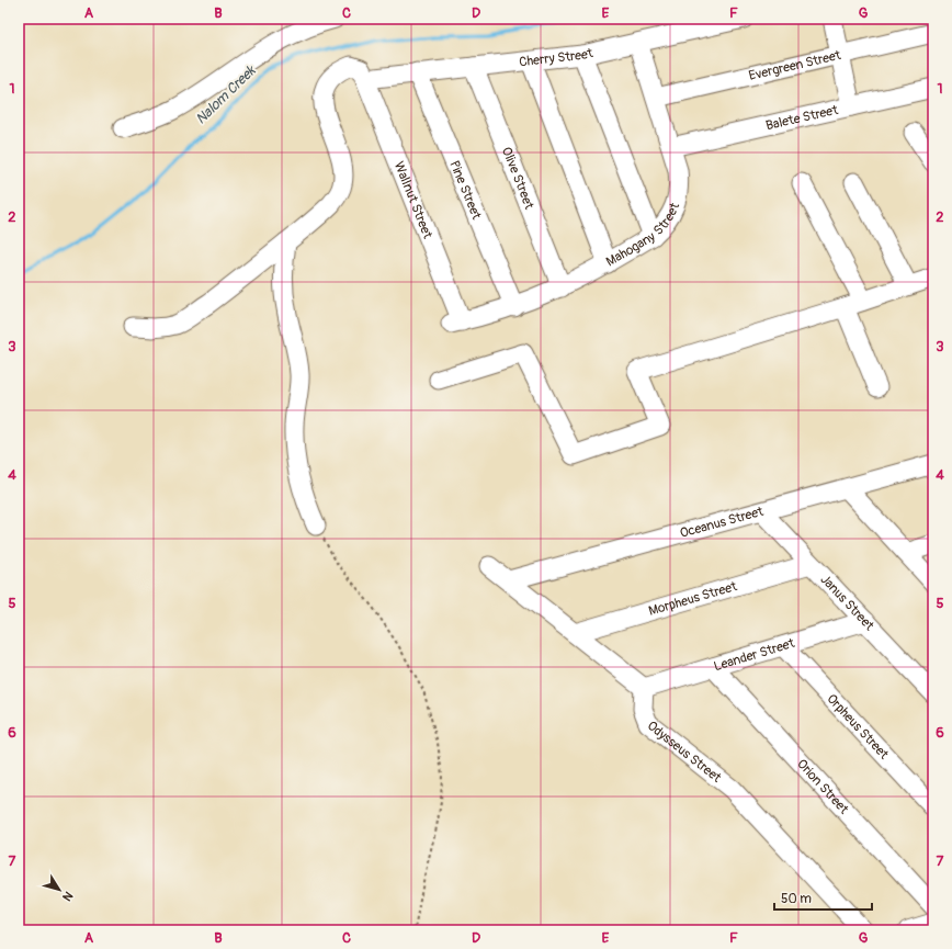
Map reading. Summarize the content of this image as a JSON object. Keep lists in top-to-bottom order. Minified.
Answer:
{"streets":{"street":["Cherry Street","Evergreen Street","Balete Street","Olive Street","Pine Street","Wallnut Street","Mahogany Street","Oceanus Street","Morpheus Street","Janus Street","Leander Street","Orpheus Street","Odysseus Street","Orion Street"]},"crossings":[["Cherry Street","Olive Street"],["Cherry Street","Pine Street"],["Cherry Street","Wallnut Street"],["Cherry Street","Mahogany Street"],["Evergreen Street","Mahogany Street"],["Balete Street","Mahogany Street"],["Olive Street","Mahogany Street"],["Pine Street","Mahogany Street"],["Wallnut Street","Mahogany Street"],["Oceanus Street","Janus Street"],["Morpheus Street","Janus Street"],["Janus Street","Leander Street"],["Leander Street","Orpheus Street"],["Leander Street","Odysseus Street"],["Leander Street","Orion Street"]],"water":["Nalom Creek"],"scale_bar":"50 m","north":"bottom right","grid":{"columns":["A","B","C","D","E","F","G"],"rows":["1","2","3","4","5","6","7"]}}
